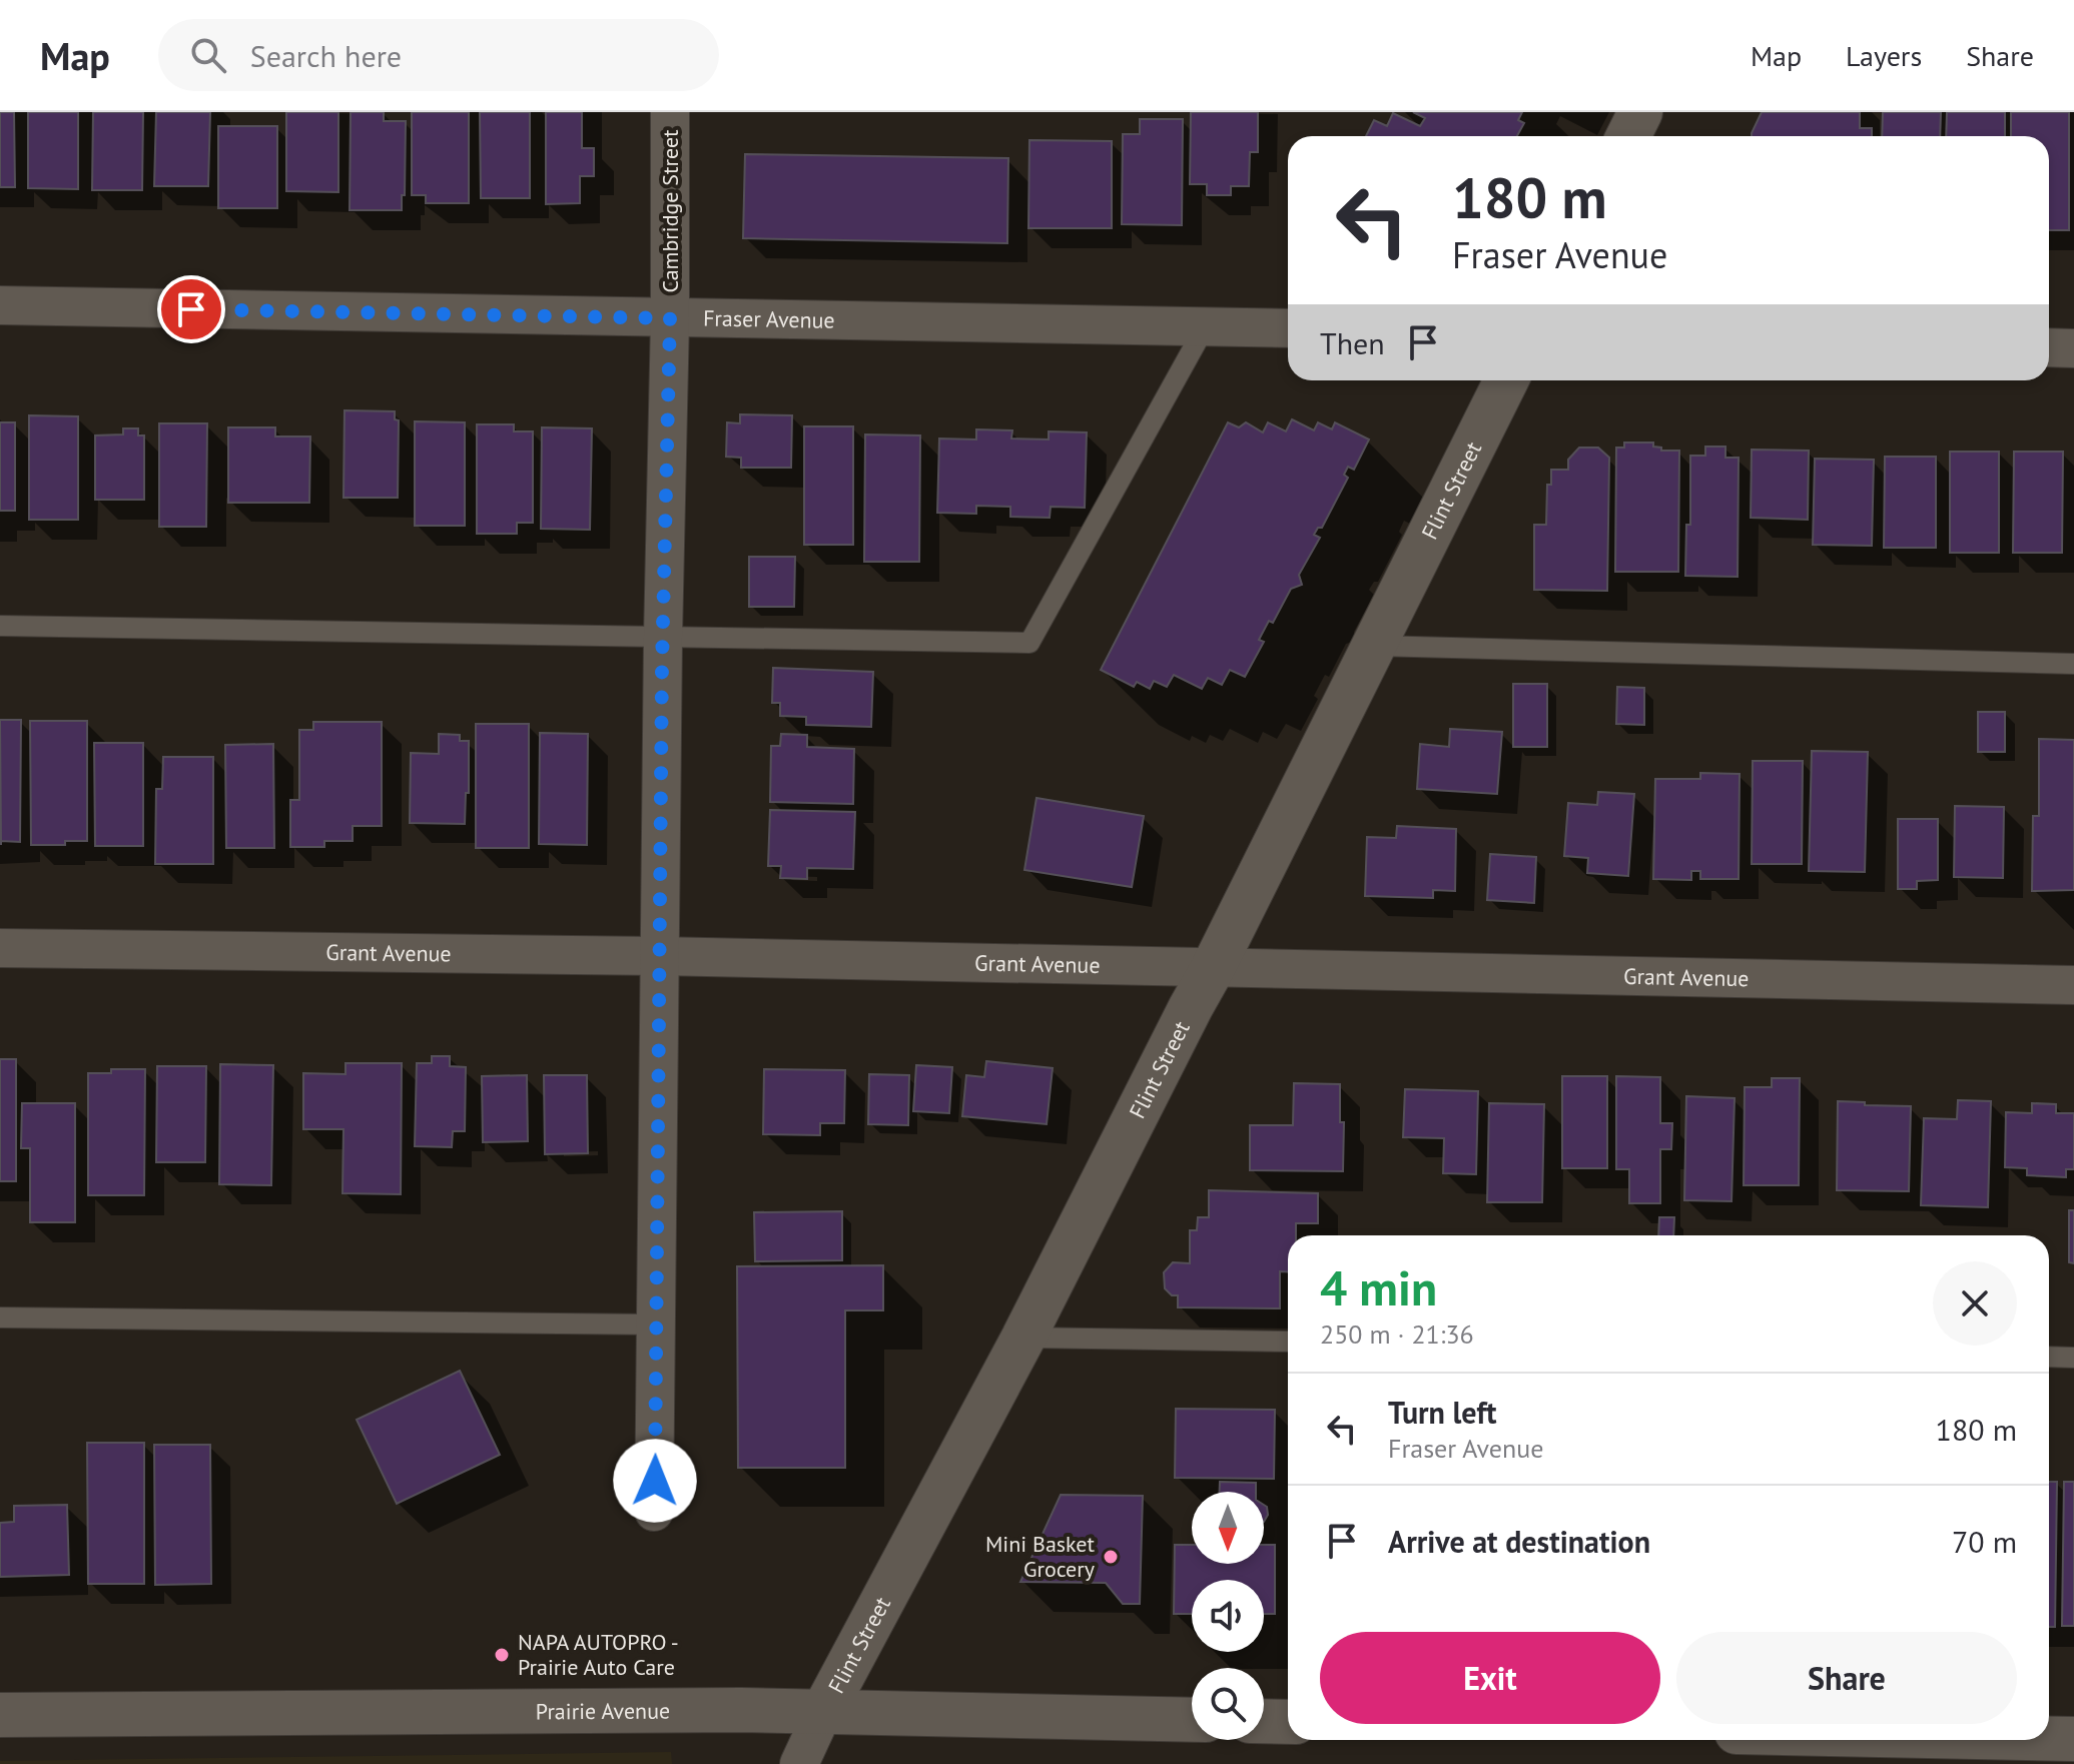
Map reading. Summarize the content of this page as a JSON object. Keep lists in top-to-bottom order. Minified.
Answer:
{"streets":{"main road":["Flint Street","Prairie Avenue"],"street":["Cambridge Street","Fraser Avenue","Grant Avenue"]},"crossings":[["Cambridge Street","Fraser Avenue"],["Cambridge Street","Grant Avenue"],["Flint Street","Grant Avenue"],["Flint Street","Prairie Avenue"]],"places":["Mini Basket Grocery","NAPA AUTOPRO - Prairie Auto Care"],"north":"bottom","page":{"header":"Map","search":"Search here","nav":["Map","Layers","Share"],"turn":["180 m","Fraser Avenue"],"then":"Then","heading":["4 min","250 m · 21:36"],"list":[{"name":"Turn left","note":"Fraser Avenue","value":"180 m"},{"name":"Arrive at destination","value":"70 m"}],"buttons":["Exit","Share"]}}
